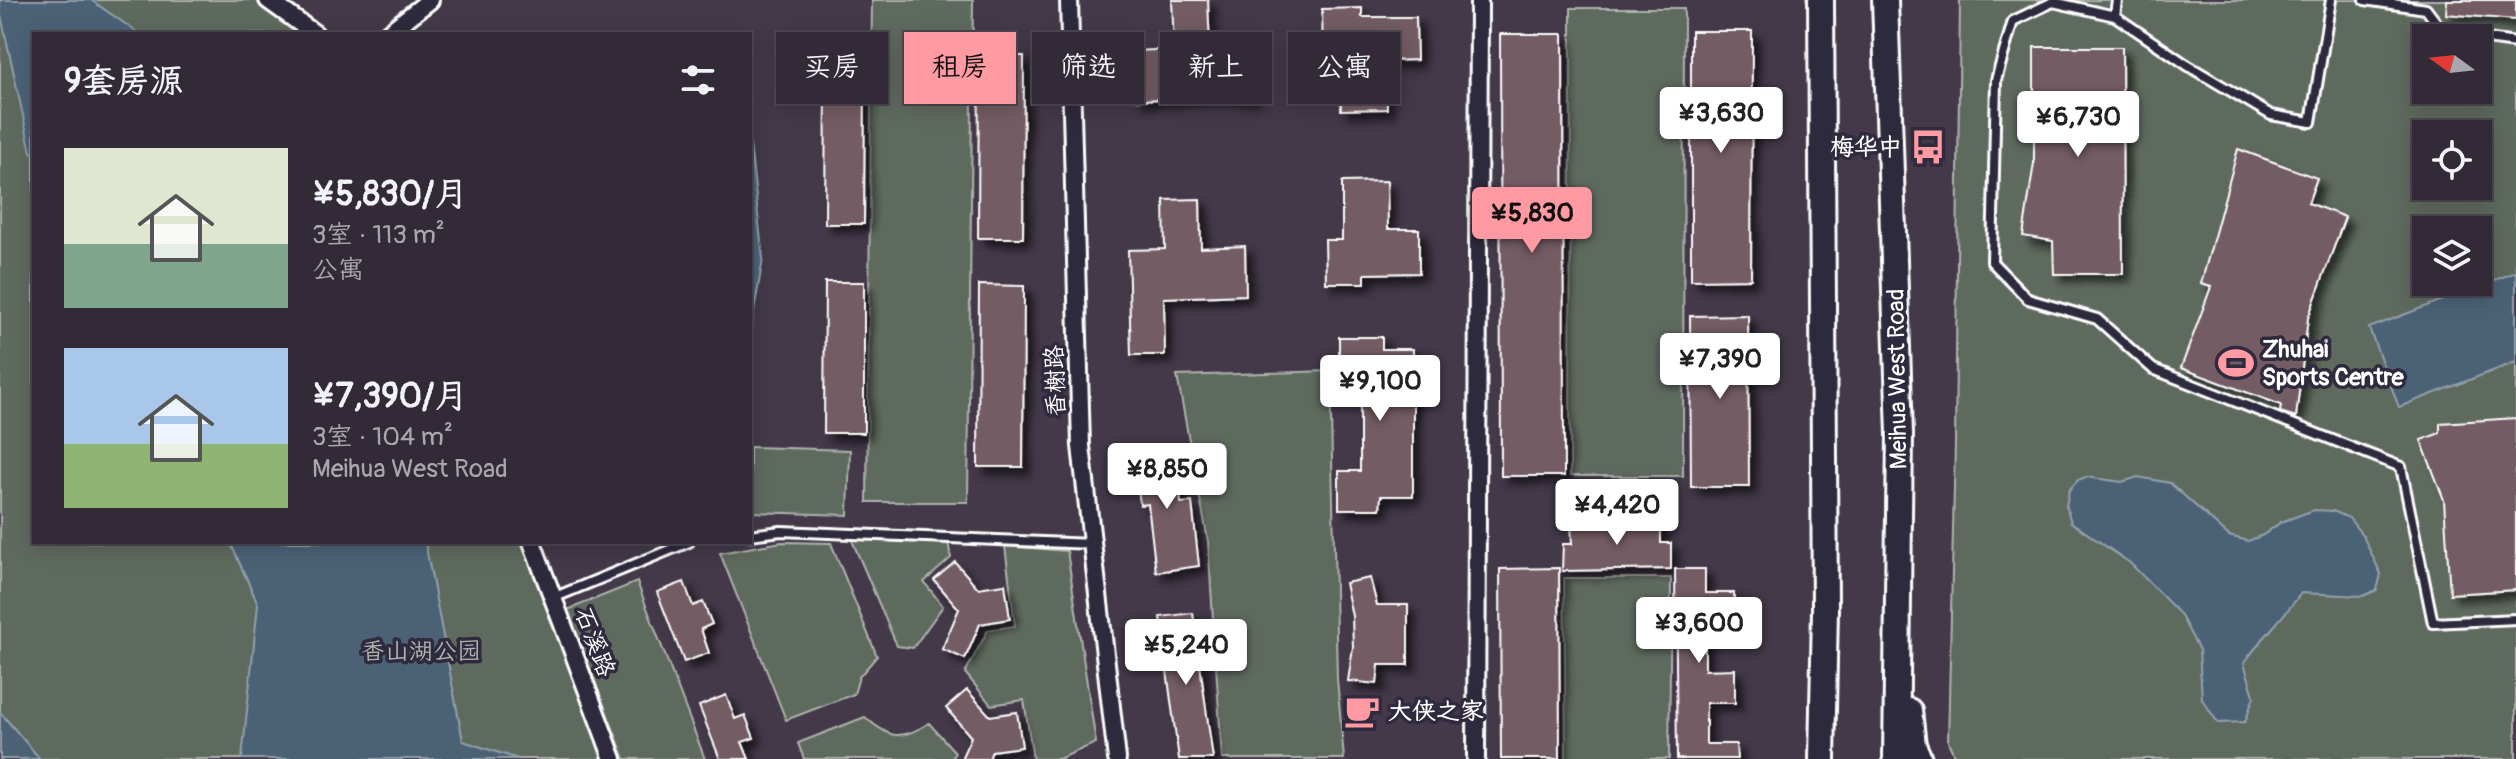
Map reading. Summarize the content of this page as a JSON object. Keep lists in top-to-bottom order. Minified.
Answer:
{"streets":{"main road":["Meihua West Road"],"street":["香榭路","石溪路"]},"parks":["香山湖公园"],"places":{"bus stop":["梅华中"],"sports":["Zhuhai Sports Centre"],"cafe":["大侠之家"]},"north":"left","page":{"chip":["买房","租房","筛选","新上","公寓"],"heading":"9套房源","price":["¥3,630","¥6,730","¥5,830","¥7,390","¥9,100","¥8,850","¥4,420","¥3,600","¥5,240"],"list":[{"name":"¥5,830/月","note":"3室 · 113 m² · 公寓"},{"name":"¥7,390/月","note":"3室 · 104 m² · Meihua West Road"}]}}
